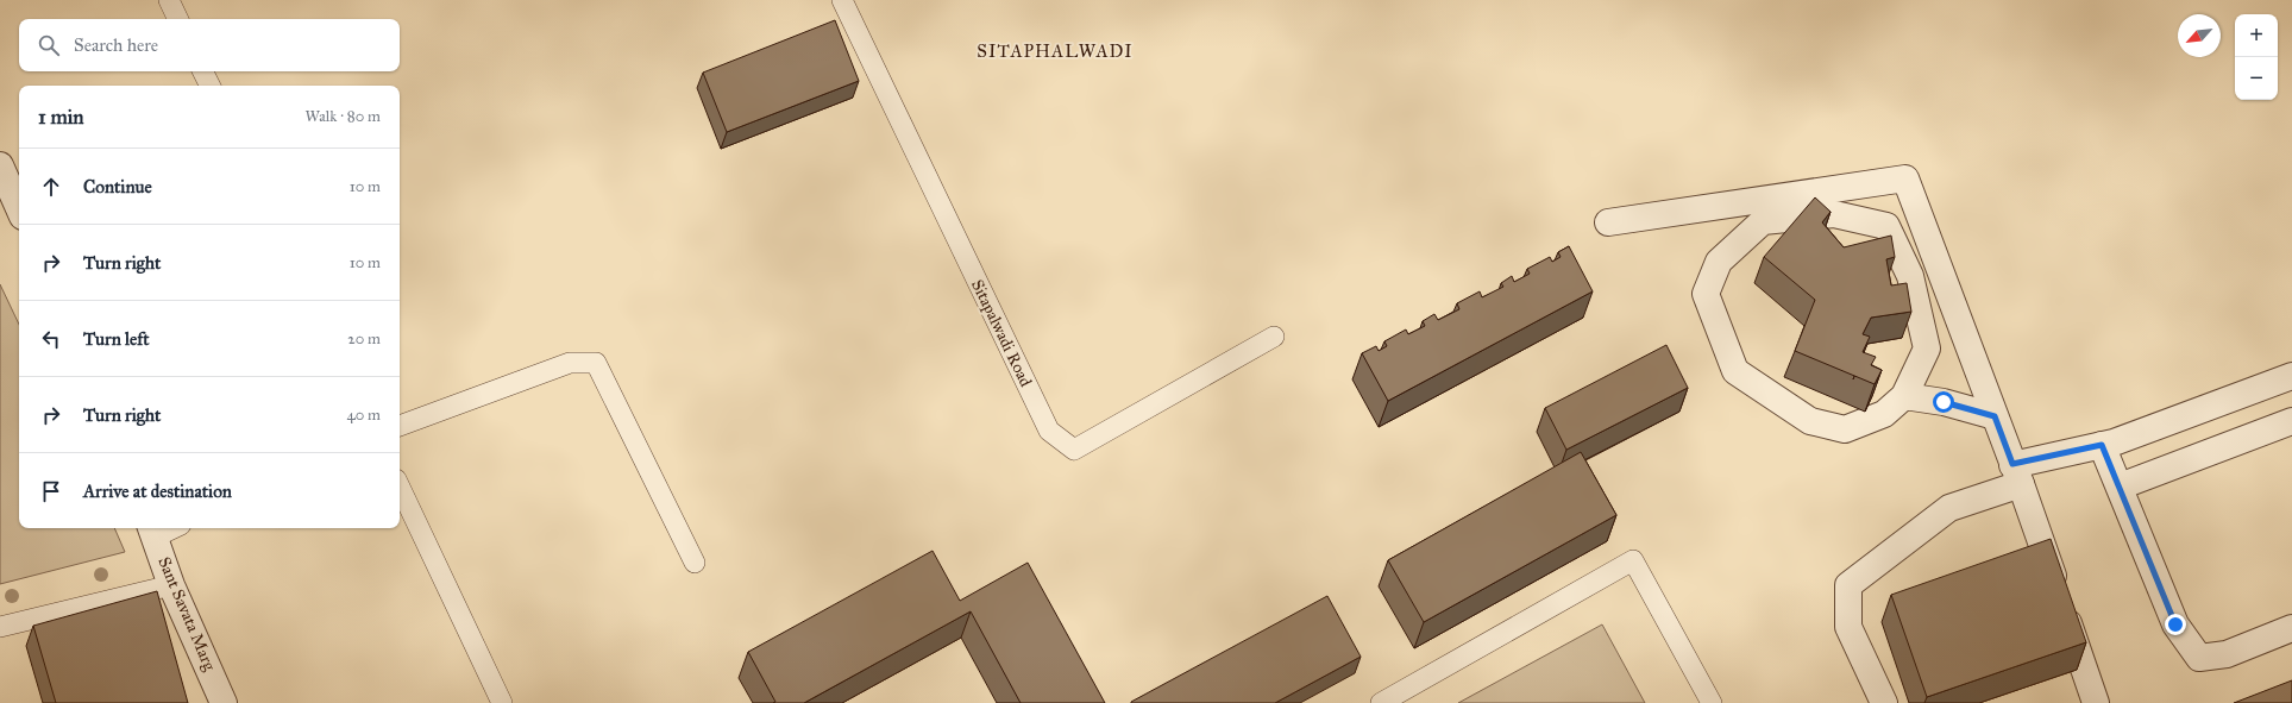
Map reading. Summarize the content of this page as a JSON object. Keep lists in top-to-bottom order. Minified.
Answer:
{"streets":{"street":["Sant Savata Marg"],"lane":["Sitapalwadi Road"]},"districts":["SITAPHALWADI"],"north":"bottom left","page":{"map_buttons":["+","−"],"search":"Search here","heading":["1 min","Walk · 80 m"],"list":[["Continue","10 m"],["Turn right","10 m"],["Turn left","20 m"],["Turn right","40 m"],"Arrive at destination"]}}
